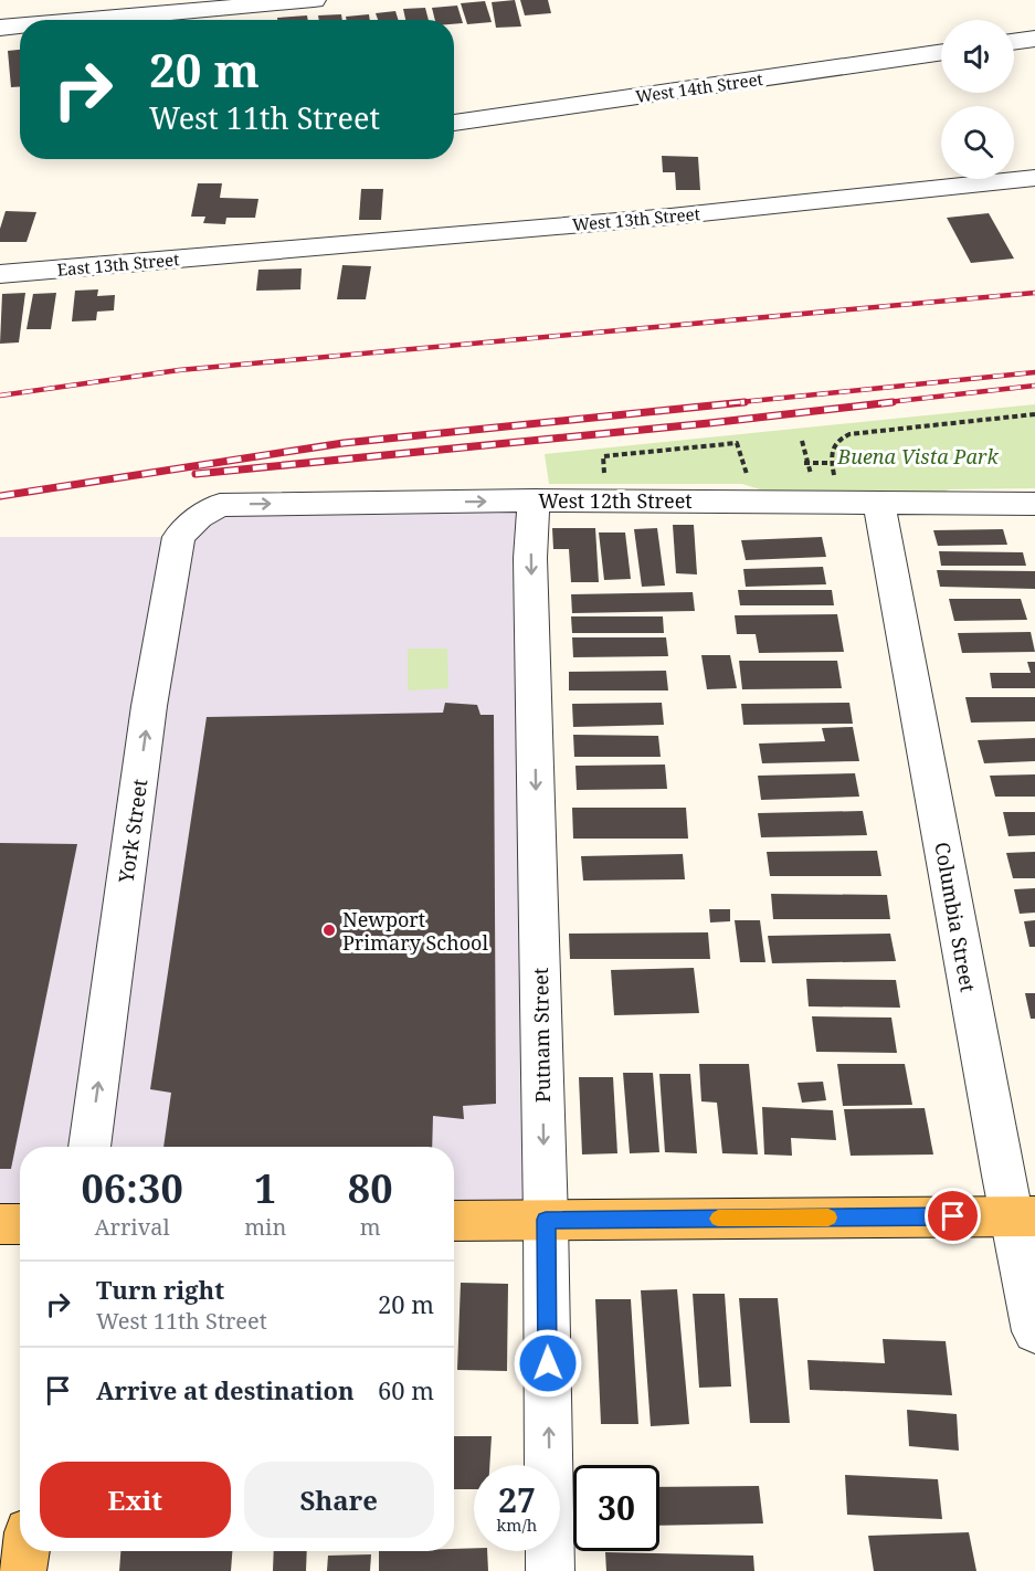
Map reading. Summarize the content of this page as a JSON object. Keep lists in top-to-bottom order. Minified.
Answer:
{"streets":{"street":["West 14th Street","West 13th Street","East 13th Street","West 12th Street","York Street","Columbia Street","Putnam Street"]},"crossings":[["West 13th Street","East 13th Street"],["West 12th Street","York Street"],["West 12th Street","Columbia Street"],["West 12th Street","Putnam Street"]],"one_way":["West 12th Street","York Street"],"parks":["Buena Vista Park"],"places":["Newport Primary School"],"page":{"turn":["20 m","West 11th Street"],"eta":["06:30","Arrival","1","min","80","m"],"list":[{"name":"Turn right","note":"West 11th Street","value":"20 m"},{"name":"Arrive at destination","value":"60 m"}],"buttons":["Exit","Share"],"speed":"27 km/h","limit":"30"}}
